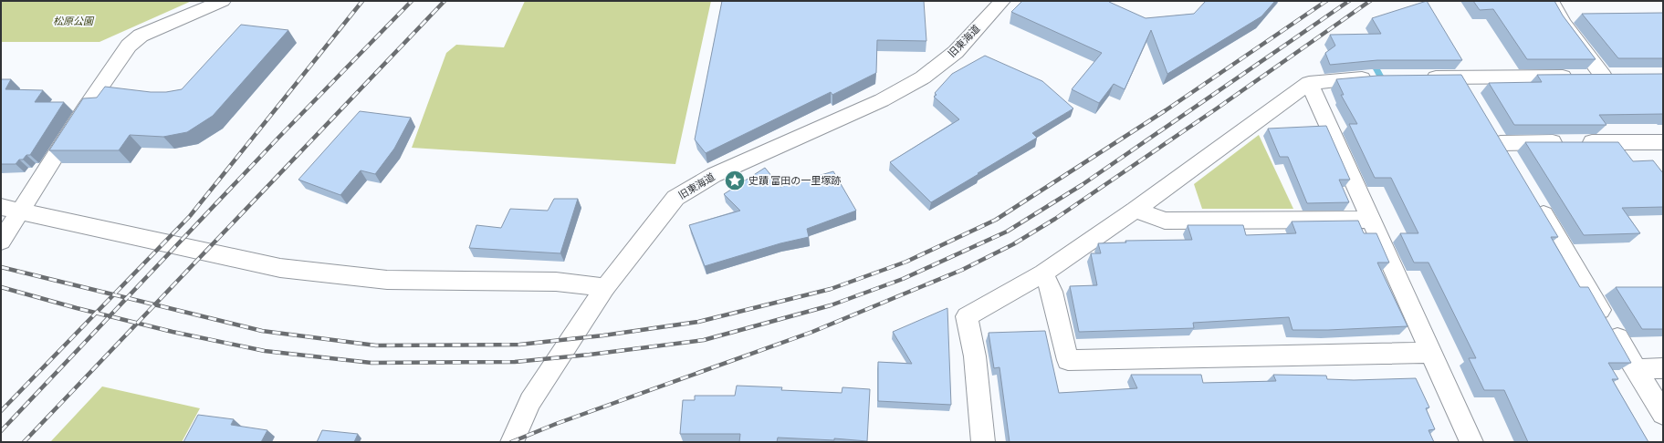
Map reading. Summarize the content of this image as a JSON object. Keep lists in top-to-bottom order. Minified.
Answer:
{"streets":{"street":["旧東海道"]},"parks":["松原公園"],"places":{"place":["史蹟 富田の一里塚跡"]}}
